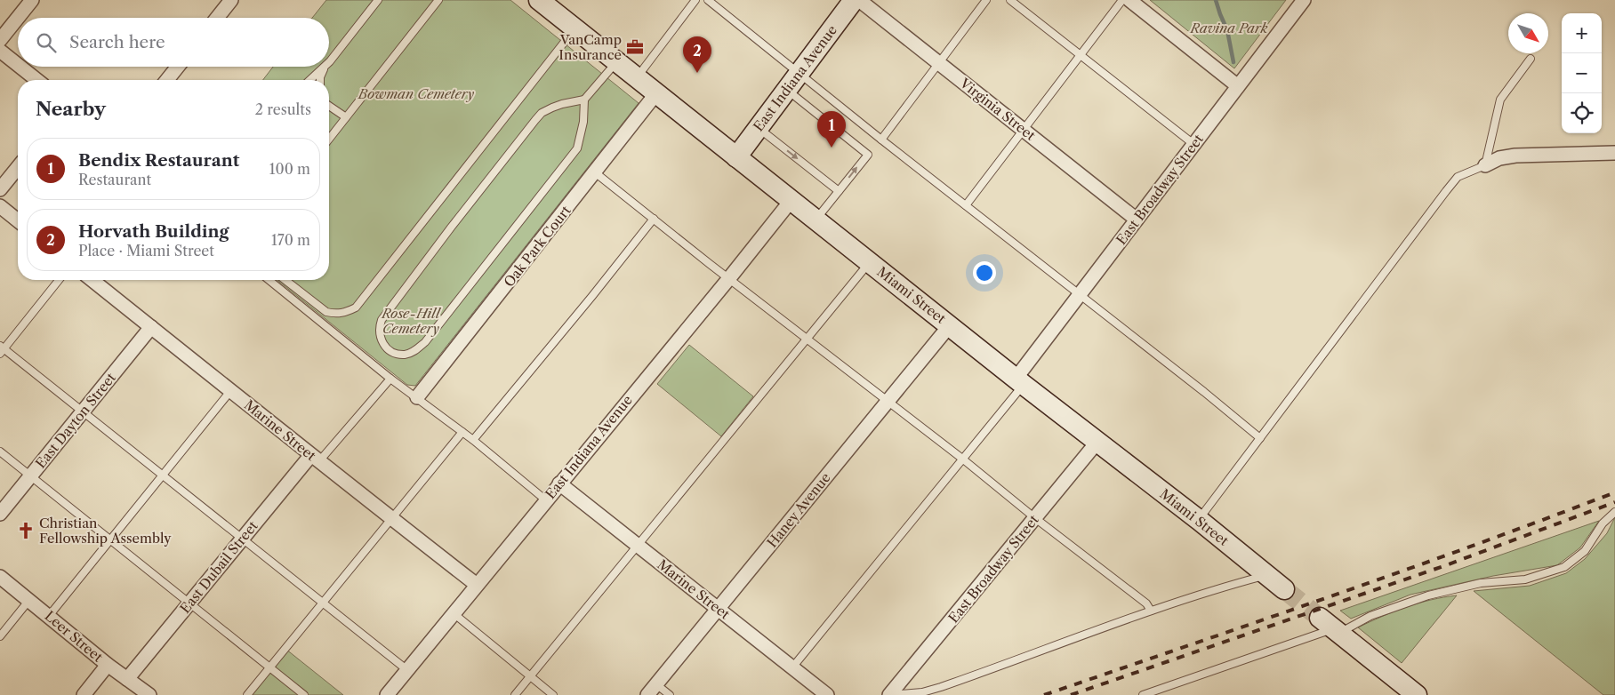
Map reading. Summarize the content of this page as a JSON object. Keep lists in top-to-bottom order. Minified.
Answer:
{"streets":{"street":["East Indiana Avenue","Virginia Street","East Broadway Street","Oak Park Court","Miami Street","East Dayton Street","Marine Street","Haney Avenue","East Dubail Street","Leer Street"]},"crossings":[["East Indiana Avenue","Virginia Street"],["East Indiana Avenue","Miami Street"],["East Indiana Avenue","Marine Street"],["Virginia Street","East Broadway Street"],["East Broadway Street","Miami Street"],["Oak Park Court","Miami Street"],["Miami Street","Haney Avenue"],["East Dayton Street","Marine Street"],["Marine Street","Haney Avenue"],["Marine Street","East Dubail Street"],["East Dubail Street","Leer Street"]],"parks":["Ravina Park","Bowman Cemetery","Rose-Hill Cemetery"],"places":{"office":["VanCamp Insurance"],"church":["Christian Fellowship Assembly"]},"north":"bottom right","page":{"map_buttons":["+","−"],"search":"Search here","pins":["2","1"],"heading":["Nearby","2 results"],"list":[{"mark":"1","name":"Bendix Restaurant","note":"Restaurant","value":"100 m"},{"mark":"2","name":"Horvath Building","note":"Place · Miami Street","value":"170 m"}]}}
